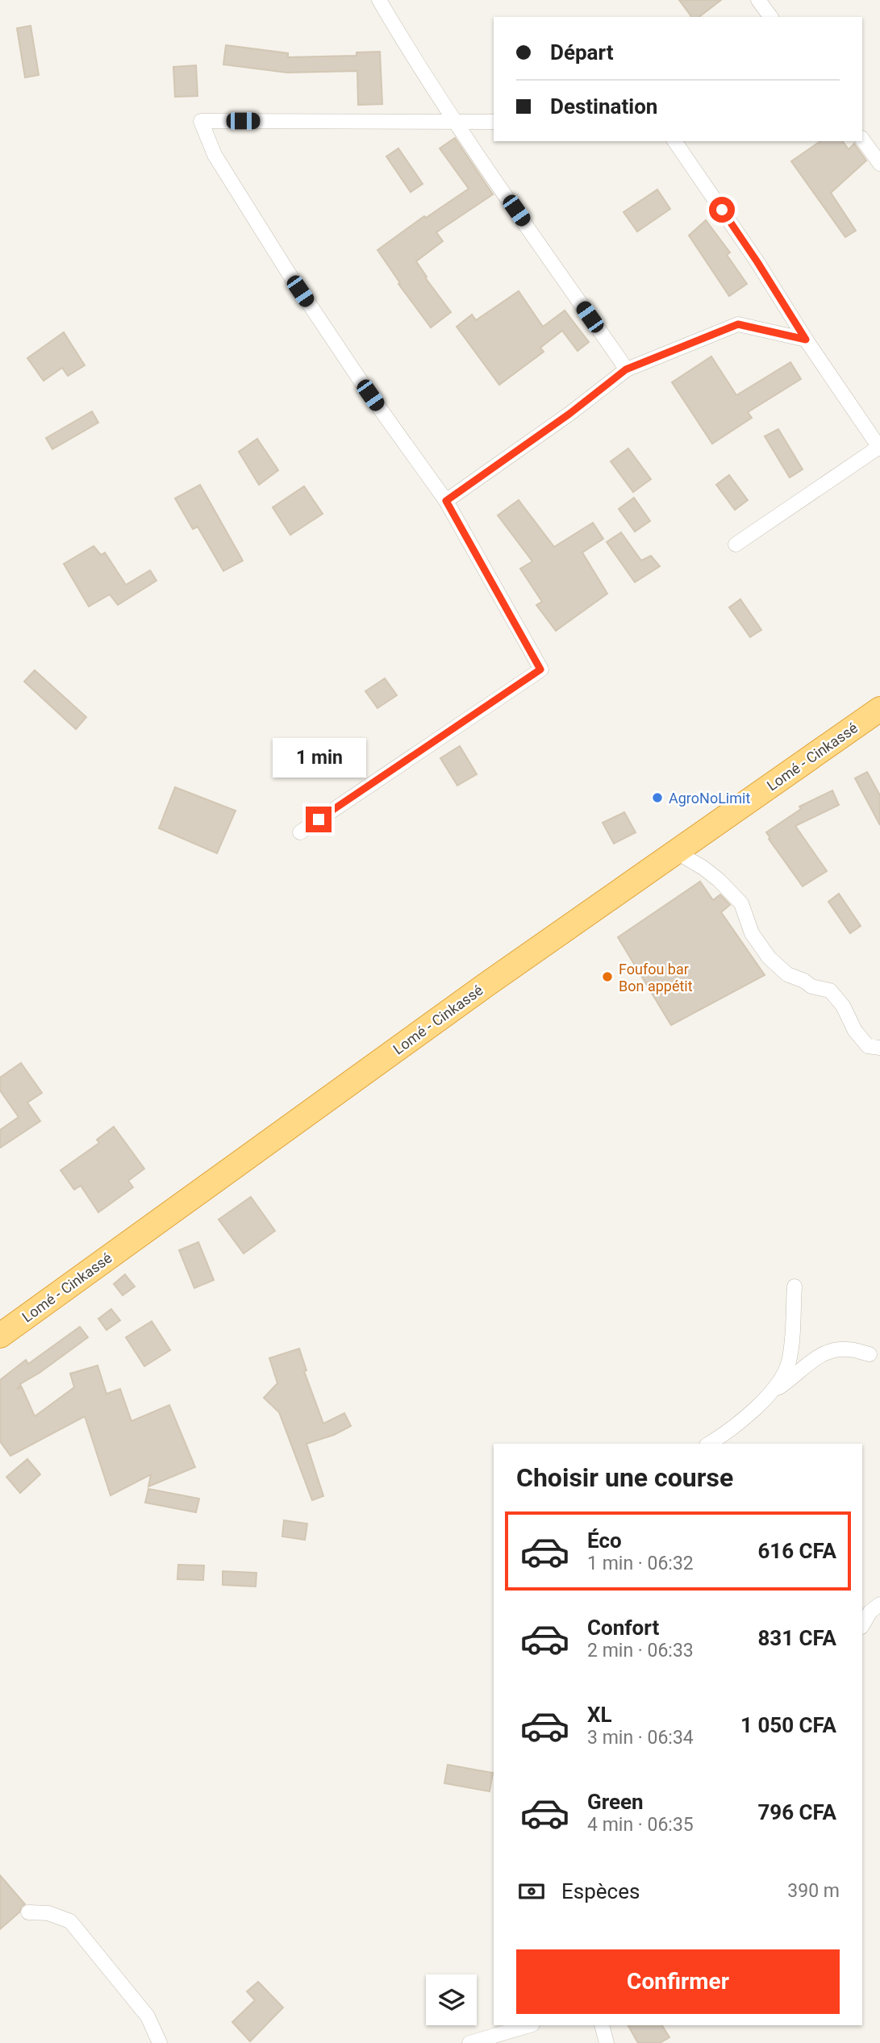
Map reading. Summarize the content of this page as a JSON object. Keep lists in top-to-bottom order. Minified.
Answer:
{"streets":{"highway":["Lomé - Cinkassé"]},"places":["AgroNoLimit","Foufou bar Bon appétit"],"page":{"banner":["Départ","Destination"],"bubble":"1 min","heading":"Choisir une course","list":[{"name":"Éco","note":"1 min · 06:32","value":"616 CFA"},{"name":"Confort","note":"2 min · 06:33","value":"831 CFA"},{"name":"XL","note":"3 min · 06:34","value":"1 050 CFA"},{"name":"Green","note":"4 min · 06:35","value":"796 CFA"}],"pay":["Espèces","390 m"],"buttons":"Confirmer"}}
